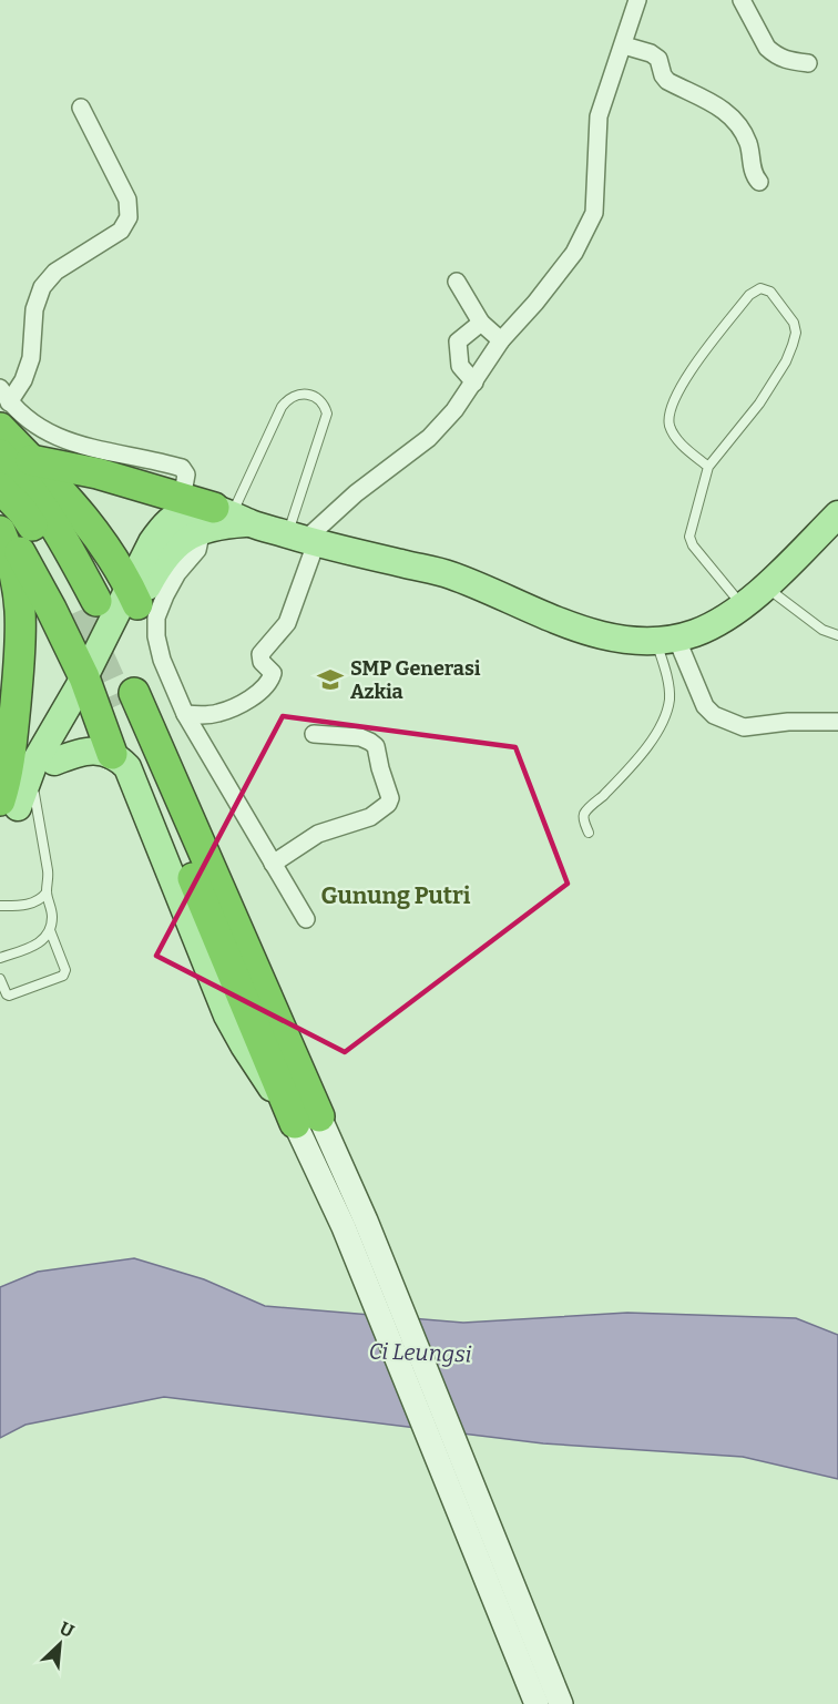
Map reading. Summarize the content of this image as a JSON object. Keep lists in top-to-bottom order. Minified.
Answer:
{"districts":["Gunung Putri"],"water":["Ci Leungsi"],"places":{"school or university":["SMP Generasi Azkia"]},"north":"top right"}
